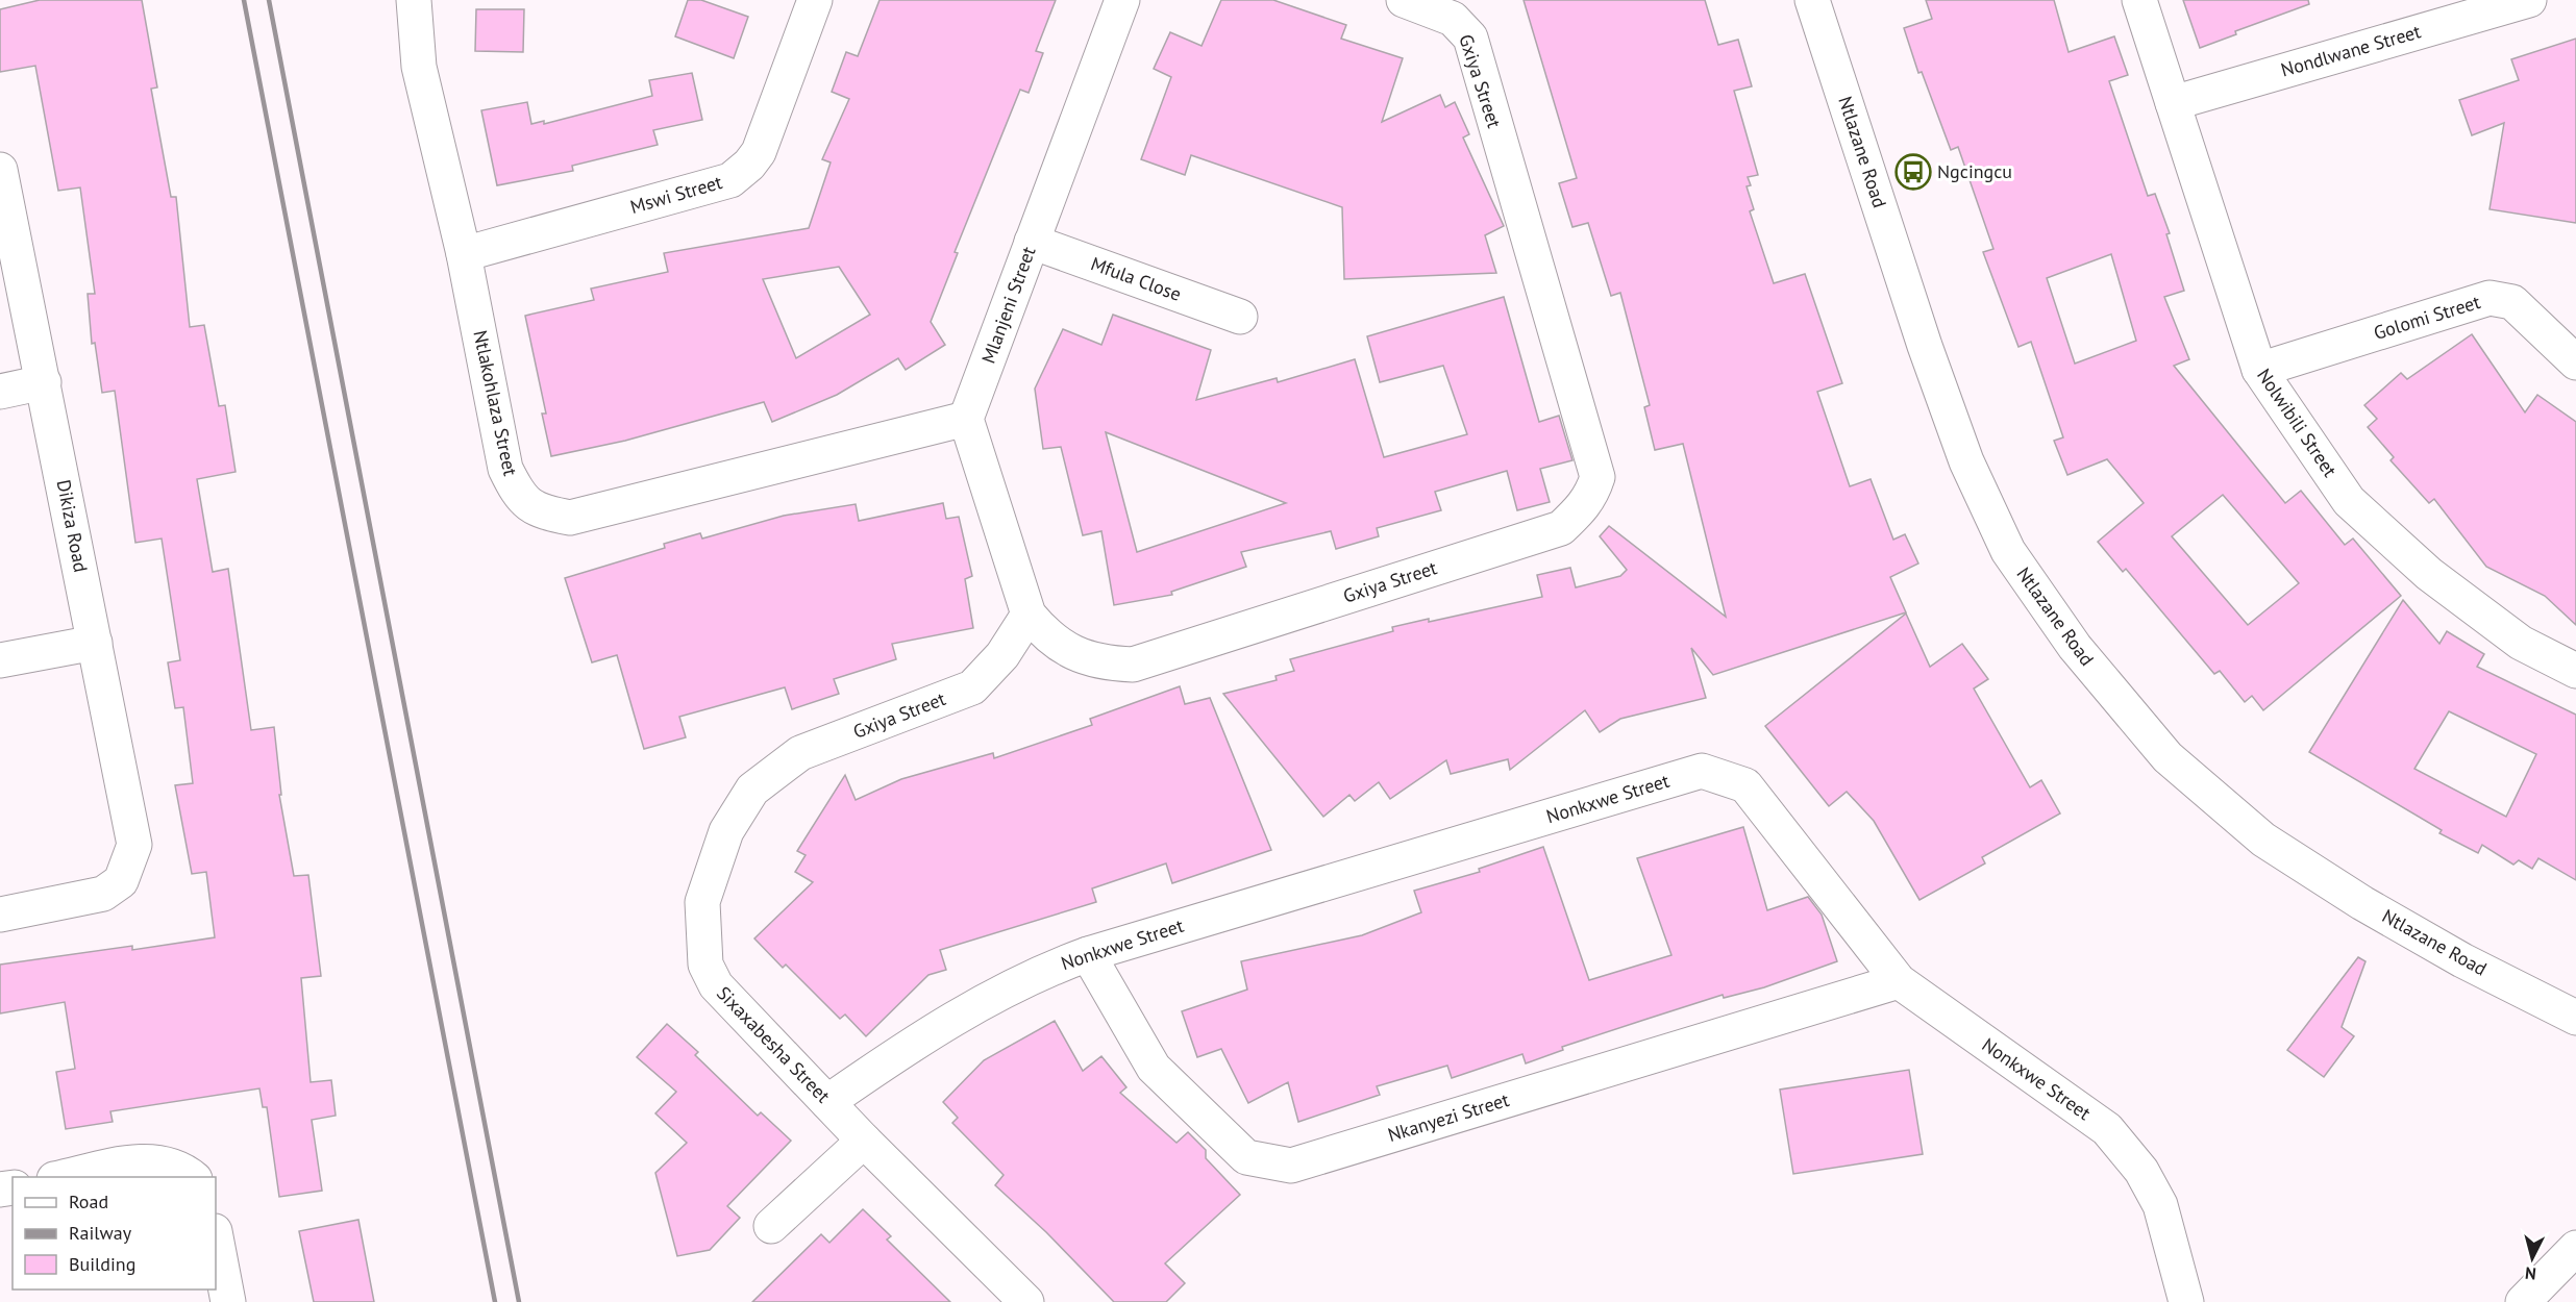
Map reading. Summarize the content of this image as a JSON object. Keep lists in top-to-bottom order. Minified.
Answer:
{"streets":{"street":["Nondlwane Street","Gxiya Street","Ntlazane Road","Mswi Street","Mfula Close","Mlanjeni Street","Golomi Street","Ntlakohlaza Street","Nolwibili Street","Dikiza Road","Nonkxwe Street","Sixaxabesha Street","Nkanyezi Street"]},"crossings":[["Nondlwane Street","Nolwibili Street"],["Gxiya Street","Sixaxabesha Street"],["Mswi Street","Ntlakohlaza Street"],["Mfula Close","Mlanjeni Street"],["Mlanjeni Street","Ntlakohlaza Street"],["Golomi Street","Nolwibili Street"],["Nonkxwe Street","Sixaxabesha Street"],["Nonkxwe Street","Nkanyezi Street"]],"places":{"bus stop":["Ngcingcu"]},"legend":["Road","Railway","Building"],"north":"bottom"}
